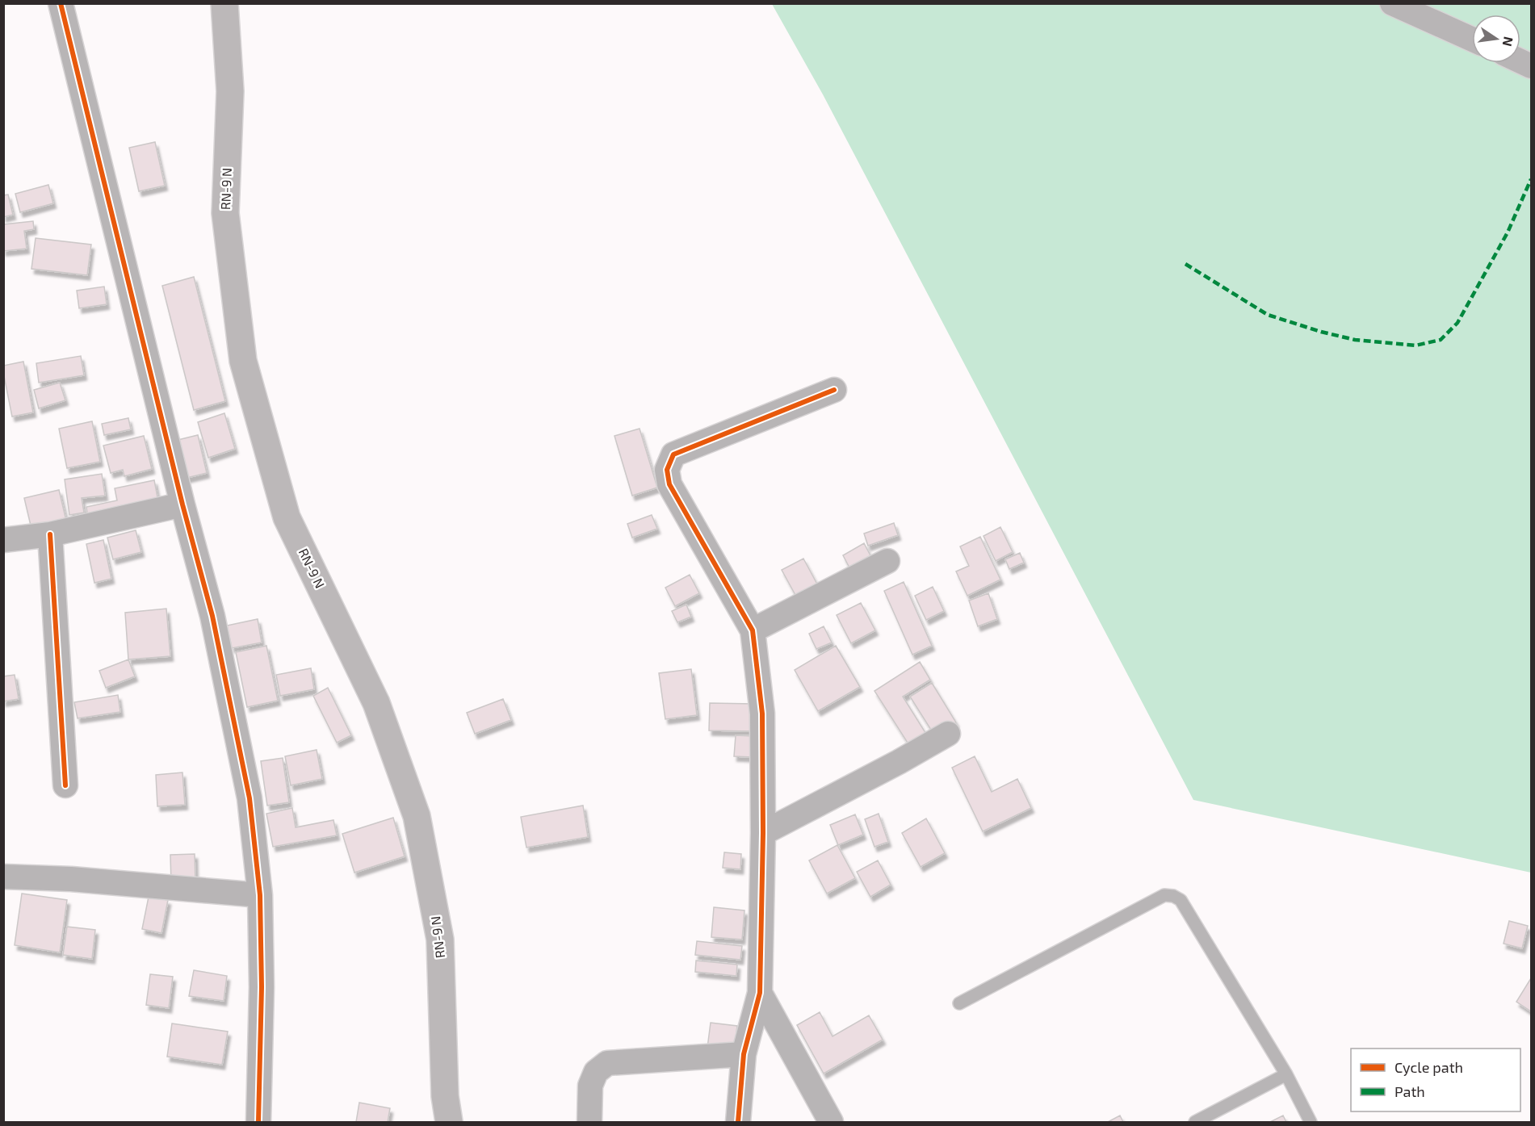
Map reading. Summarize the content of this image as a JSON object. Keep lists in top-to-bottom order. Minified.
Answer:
{"streets":{"main road":["RN-9 N"]},"legend":["Cycle path","Path"],"north":"right"}
